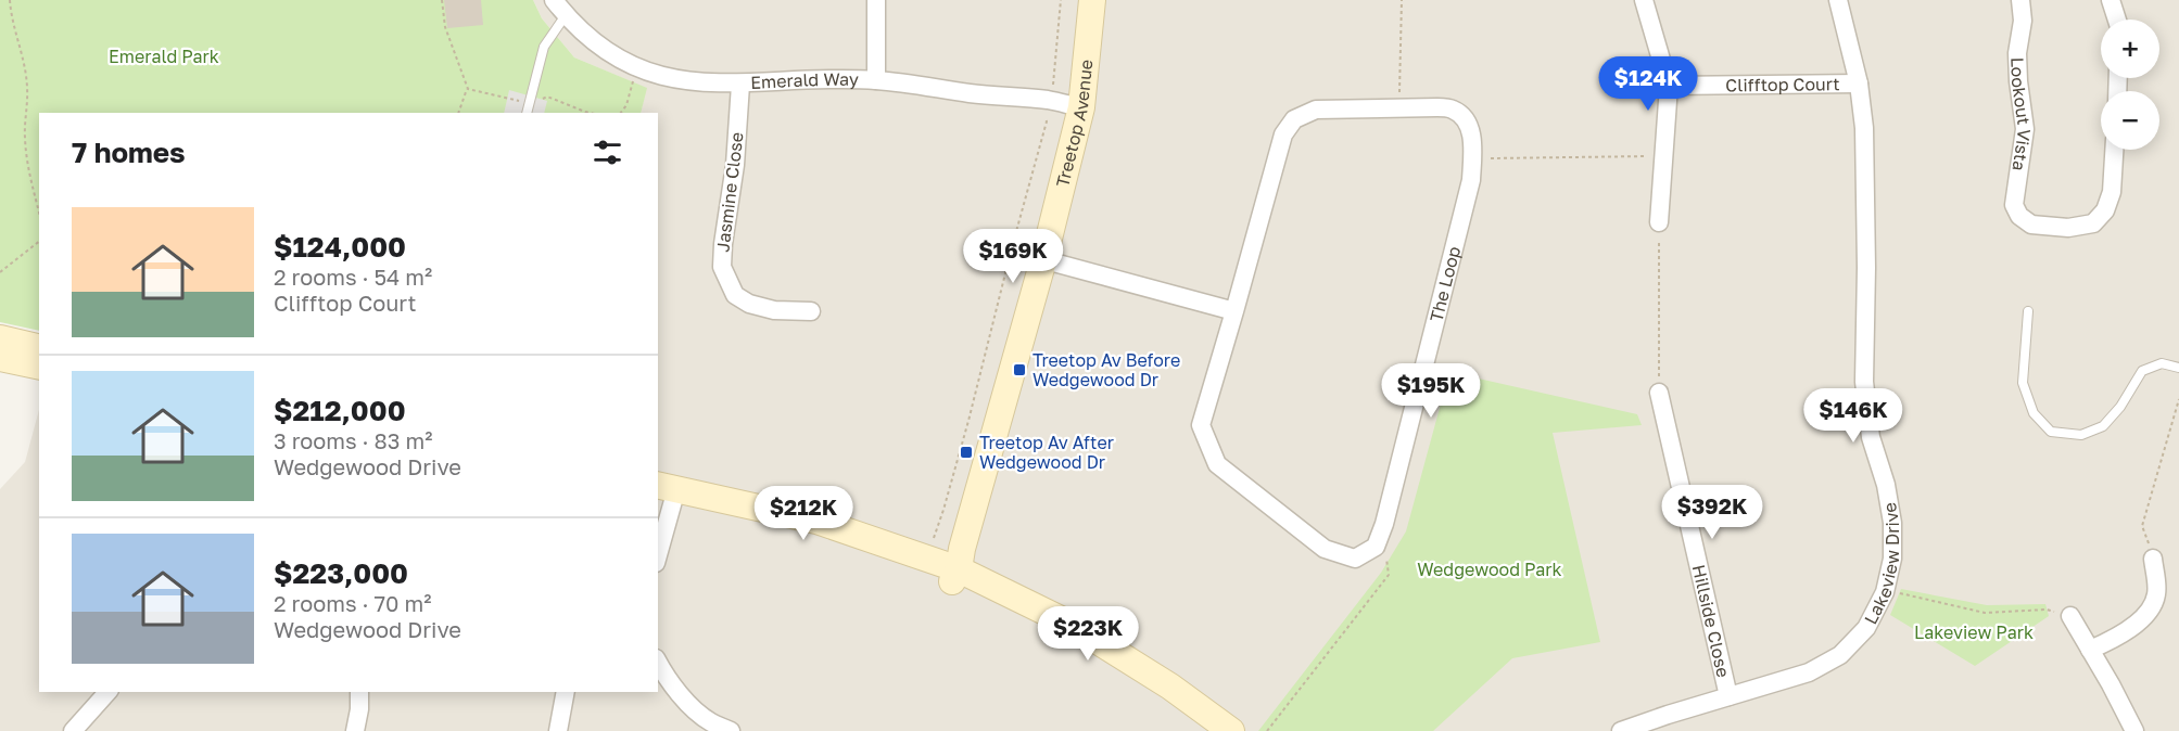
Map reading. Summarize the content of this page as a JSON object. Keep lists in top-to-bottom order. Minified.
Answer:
{"streets":{"street":["Emerald Way","Clifftop Court","Lookout Vista","Treetop Avenue","Jasmine Close","The Loop","Lakeview Drive","Hillside Close"]},"crossings":[["Emerald Way","Treetop Avenue"],["Emerald Way","Jasmine Close"],["Clifftop Court","Lakeview Drive"],["Lakeview Drive","Hillside Close"]],"parks":["Emerald Park","Wedgewood Park","Lakeview Park"],"places":{"transit":["Treetop Av Before Wedgewood Dr","Treetop Av After Wedgewood Dr"]},"page":{"map_buttons":["+","−"],"price":["$124K","$169K","$195K","$146K","$392K","$212K","$223K"],"heading":"7 homes","list":[{"name":"$124,000","note":"2 rooms · 54 m² · Clifftop Court"},{"name":"$212,000","note":"3 rooms · 83 m² · Wedgewood Drive"},{"name":"$223,000","note":"2 rooms · 70 m² · Wedgewood Drive"}]}}
